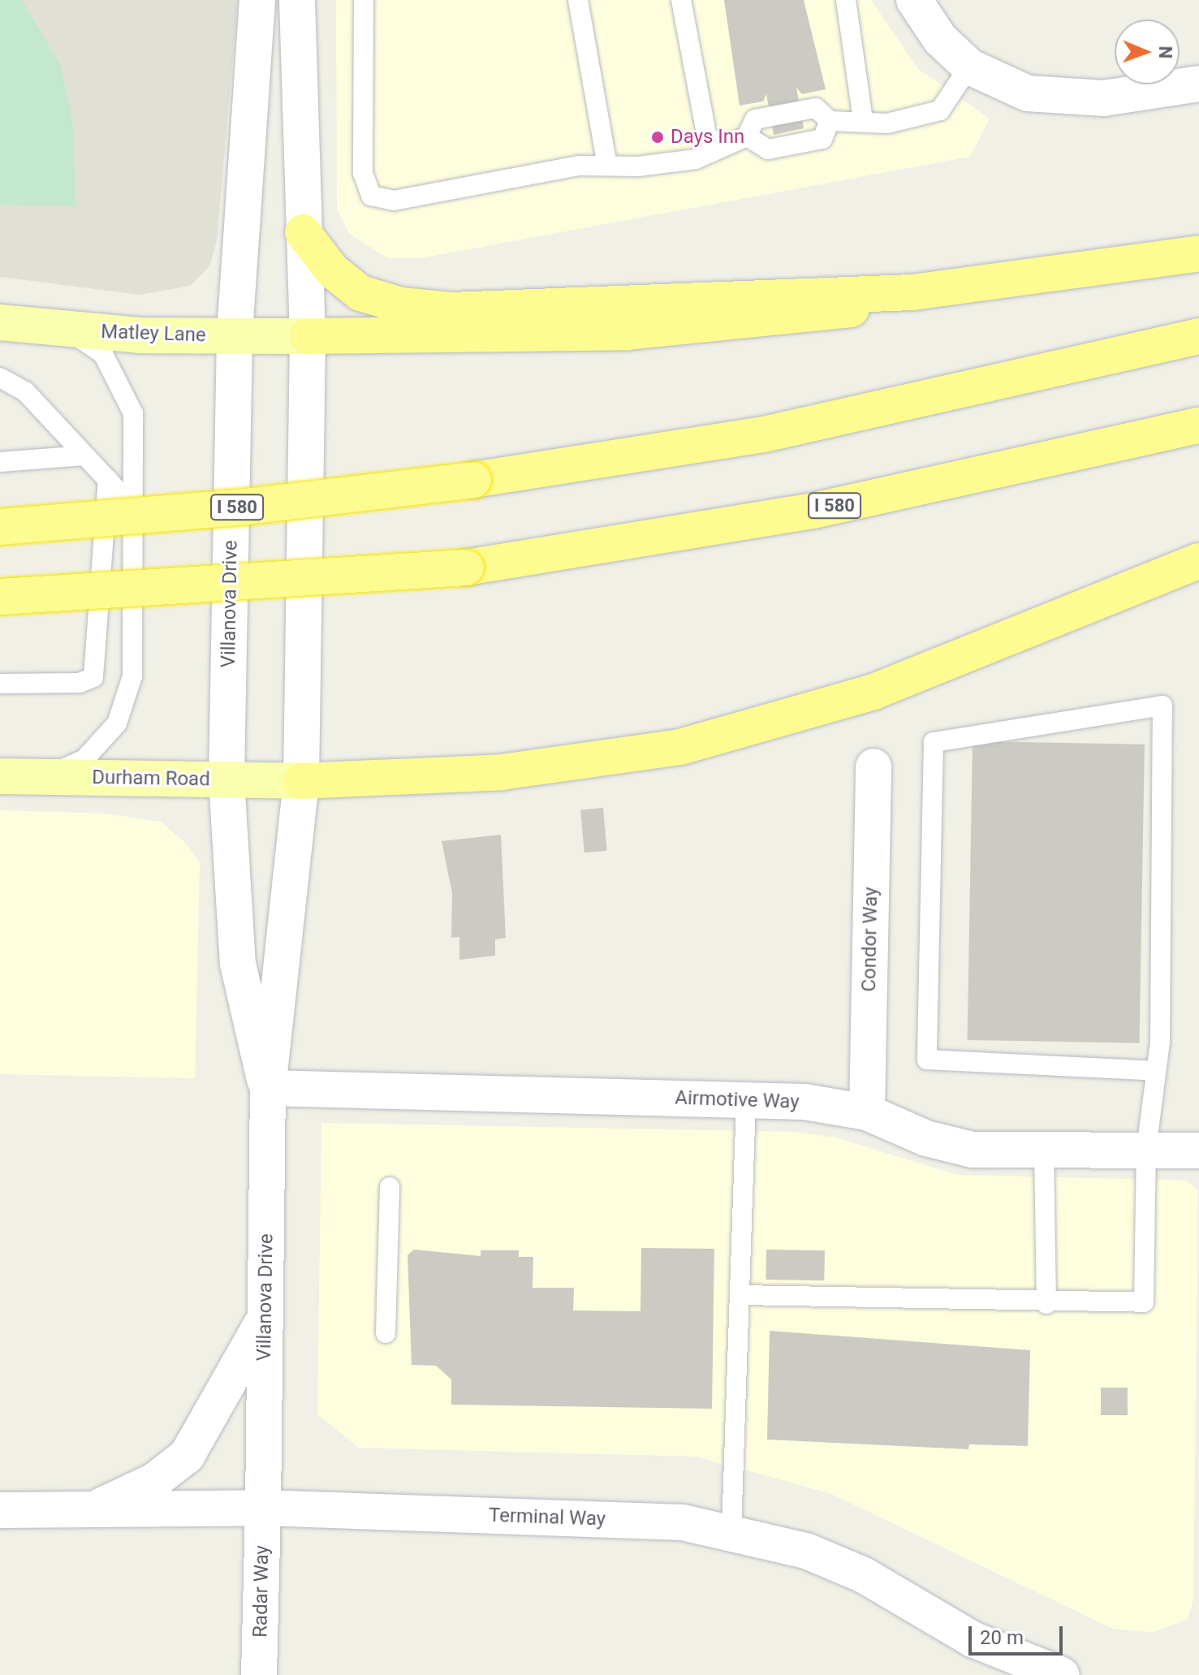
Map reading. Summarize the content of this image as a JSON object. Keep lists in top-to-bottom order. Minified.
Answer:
{"streets":{"highway":["I 580"],"main road":["Matley Lane","Villanova Drive","Durham Road","Condor Way","Airmotive Way","Terminal Way","Radar Way"]},"crossings":[["Matley Lane","Villanova Drive"],["Villanova Drive","Durham Road"],["Villanova Drive","Airmotive Way"],["Villanova Drive","Terminal Way"],["Villanova Drive","Radar Way"],["Condor Way","Airmotive Way"],["Terminal Way","Radar Way"]],"places":["Days Inn"],"scale_bar":"20 m","north":"right"}
